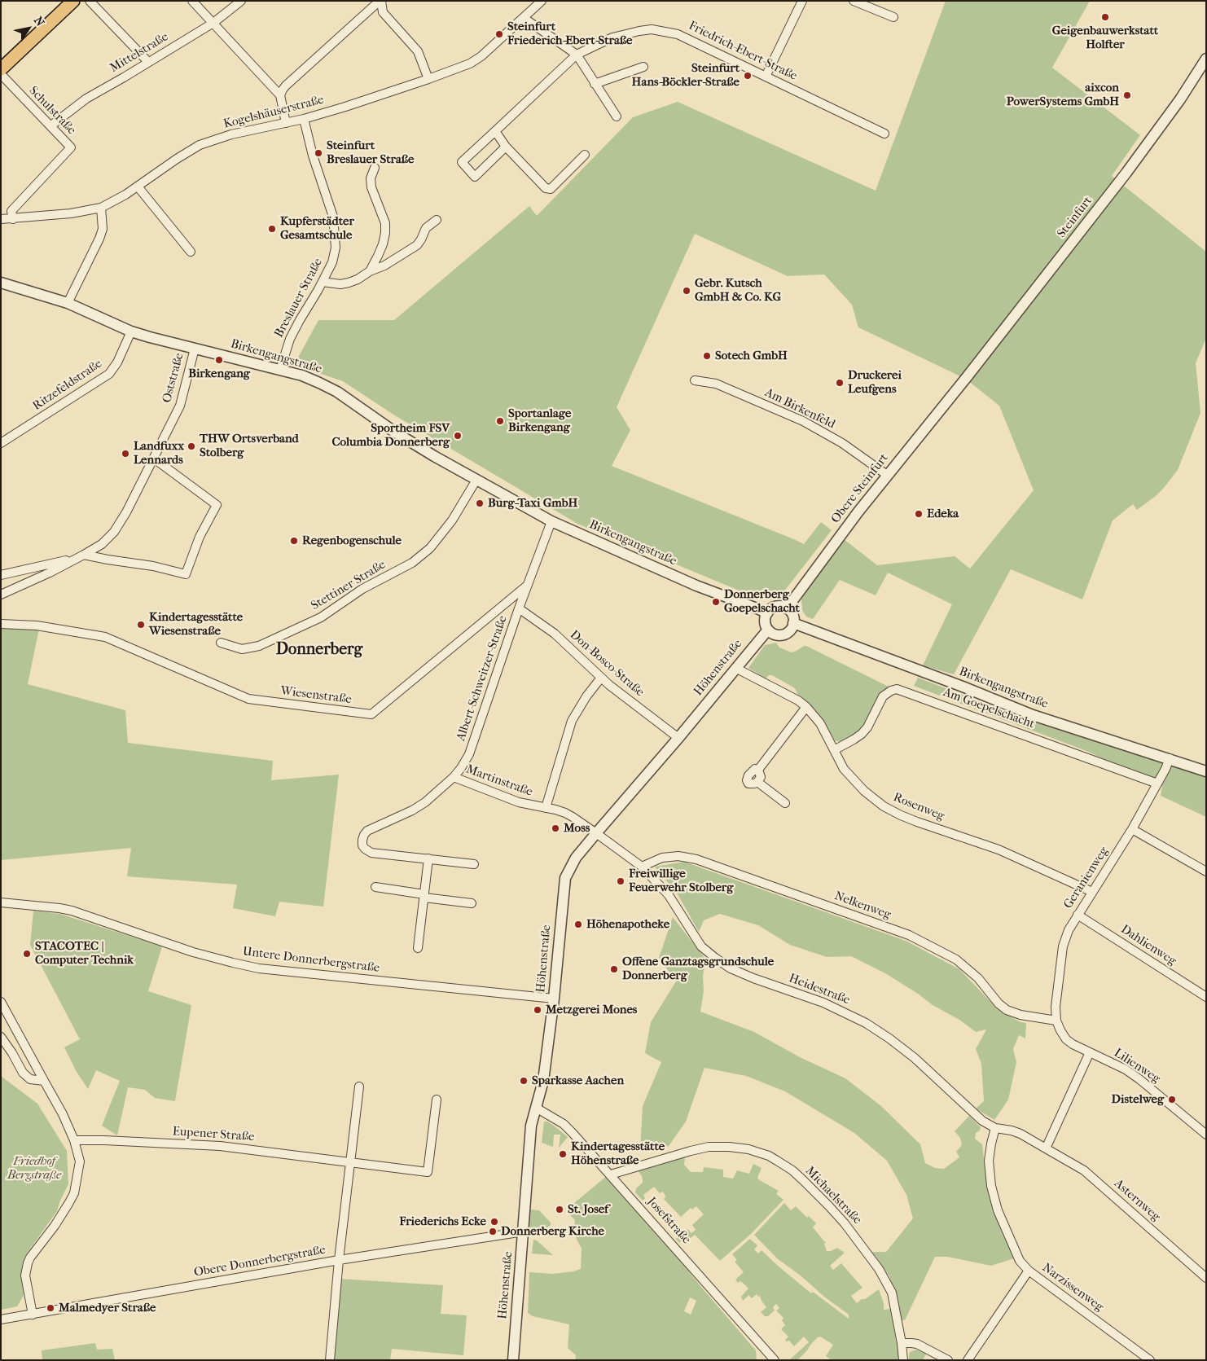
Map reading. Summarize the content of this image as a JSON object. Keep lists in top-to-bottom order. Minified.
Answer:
{"streets":{"street":["Friedrich-Ebert-Straße","Mittelstraße","Schulstraße","Kogelshäuserstraße","Steinfurt","Breslauer Straße","Birkengangstraße","Oststraße","Ritzefeldstraße","Am Birkenfeld","Obere Steinfurt","Stettiner Straße","Don-Bosco-Straße","Höhenstraße","Albert-Schweitzer-Straße","Wiesenstraße","Am Goepelschacht","Martinstraße","Rosenweg","Geranienweg","Nelkenweg","Dahlienweg","Untere Donnerbergstraße","Heidestraße","Lilienweg","Eupener Straße","Michaelstraße","Asternweg","Josefstraße","Obere Donnerbergstraße","Narzissenweg"]},"crossings":[["Mittelstraße","Schulstraße"],["Schulstraße","Kogelshäuserstraße"],["Kogelshäuserstraße","Breslauer Straße"],["Steinfurt","Obere Steinfurt"],["Breslauer Straße","Birkengangstraße"],["Birkengangstraße","Oststraße"],["Birkengangstraße","Ritzefeldstraße"],["Birkengangstraße","Obere Steinfurt"],["Birkengangstraße","Stettiner Straße"],["Birkengangstraße","Höhenstraße"],["Birkengangstraße","Geranienweg"],["Am Birkenfeld","Obere Steinfurt"],["Obere Steinfurt","Höhenstraße"],["Don-Bosco-Straße","Höhenstraße"],["Don-Bosco-Straße","Albert-Schweitzer-Straße"],["Höhenstraße","Martinstraße"],["Höhenstraße","Rosenweg"],["Höhenstraße","Untere Donnerbergstraße"],["Höhenstraße","Heidestraße"],["Höhenstraße","Josefstraße"],["Höhenstraße","Obere Donnerbergstraße"],["Albert-Schweitzer-Straße","Wiesenstraße"],["Albert-Schweitzer-Straße","Martinstraße"],["Am Goepelschacht","Rosenweg"],["Am Goepelschacht","Geranienweg"],["Martinstraße","Heidestraße"],["Rosenweg","Geranienweg"],["Geranienweg","Nelkenweg"],["Geranienweg","Dahlienweg"],["Geranienweg","Lilienweg"],["Nelkenweg","Heidestraße"],["Nelkenweg","Lilienweg"],["Heidestraße","Asternweg"],["Michaelstraße","Josefstraße"]],"districts":["Donnerberg"],"parks":["Friedhof Bergstraße"],"places":["Geigenbauwerkstatt Holfter","Steinfurt Friederich-Ebert-Straße","Steinfurt Hans-Böckler-Straße","aixcon PowerSystems GmbH","Steinfurt Breslauer Straße","Kupferstädter Gesamtschule","Gebr. Kutsch GmbH & Co. KG","Sotech GmbH","Birkengang","Druckerei Leufgens","Sportanlage Birkengang","Sportheim FSV Columbia Donnerberg","THW Ortsverband Stolberg","Landfuxx Lennards","Burg-Taxi GmbH","Edeka","Regenbogenschule","Donnerberg Goepelschacht","Kindertagesstätte Wiesenstraße","Moss","Freiwillige Feuerwehr Stolberg","Höhenapotheke","STACOTEC | Computer Technik","Offene Ganztagsgrundschule Donnerberg","Metzgerei Mones","Sparkasse Aachen","Distelweg","Kindertagesstätte Höhenstraße","St. Josef","Friederichs Ecke","Donnerberg Kirche","Malmedyer Straße"],"north":"top right"}
